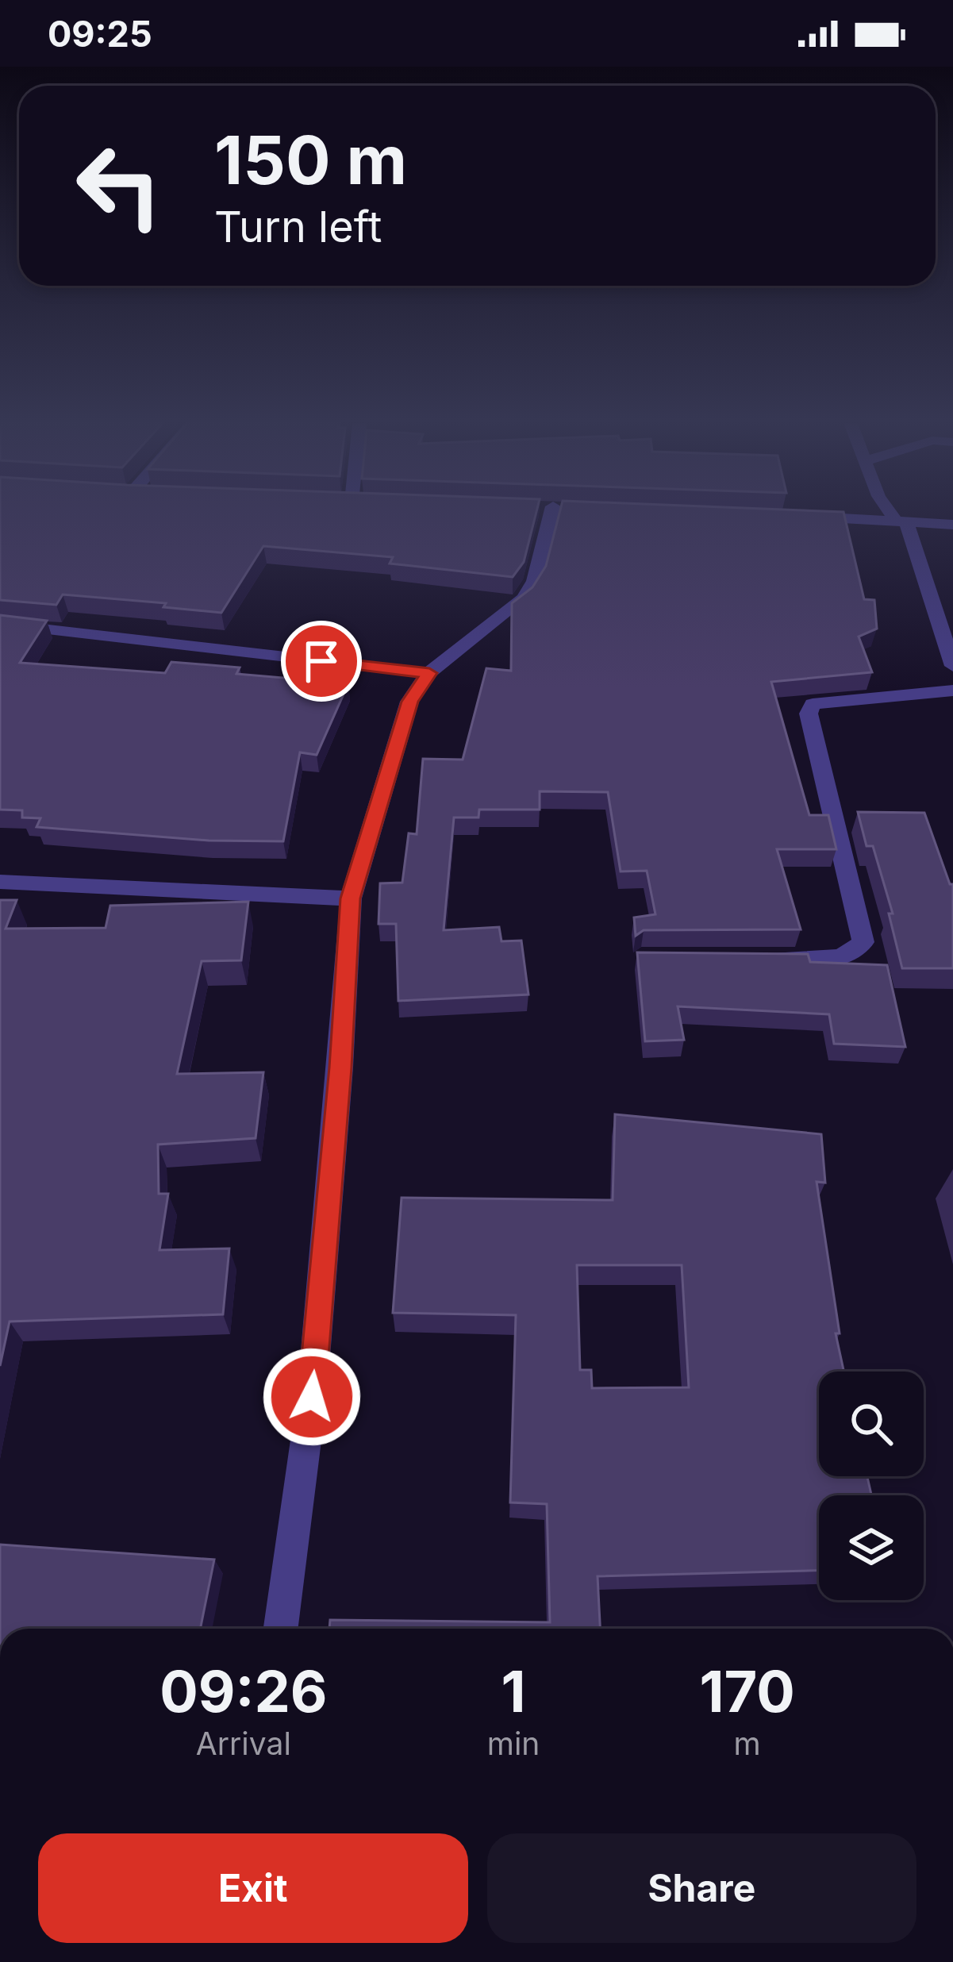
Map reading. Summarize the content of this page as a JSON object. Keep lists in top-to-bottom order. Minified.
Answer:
{"page":{"status":"09:25","turn":["150 m","Turn left"],"eta":["09:26","Arrival","1","min","170","m"],"buttons":["Exit","Share"]}}
